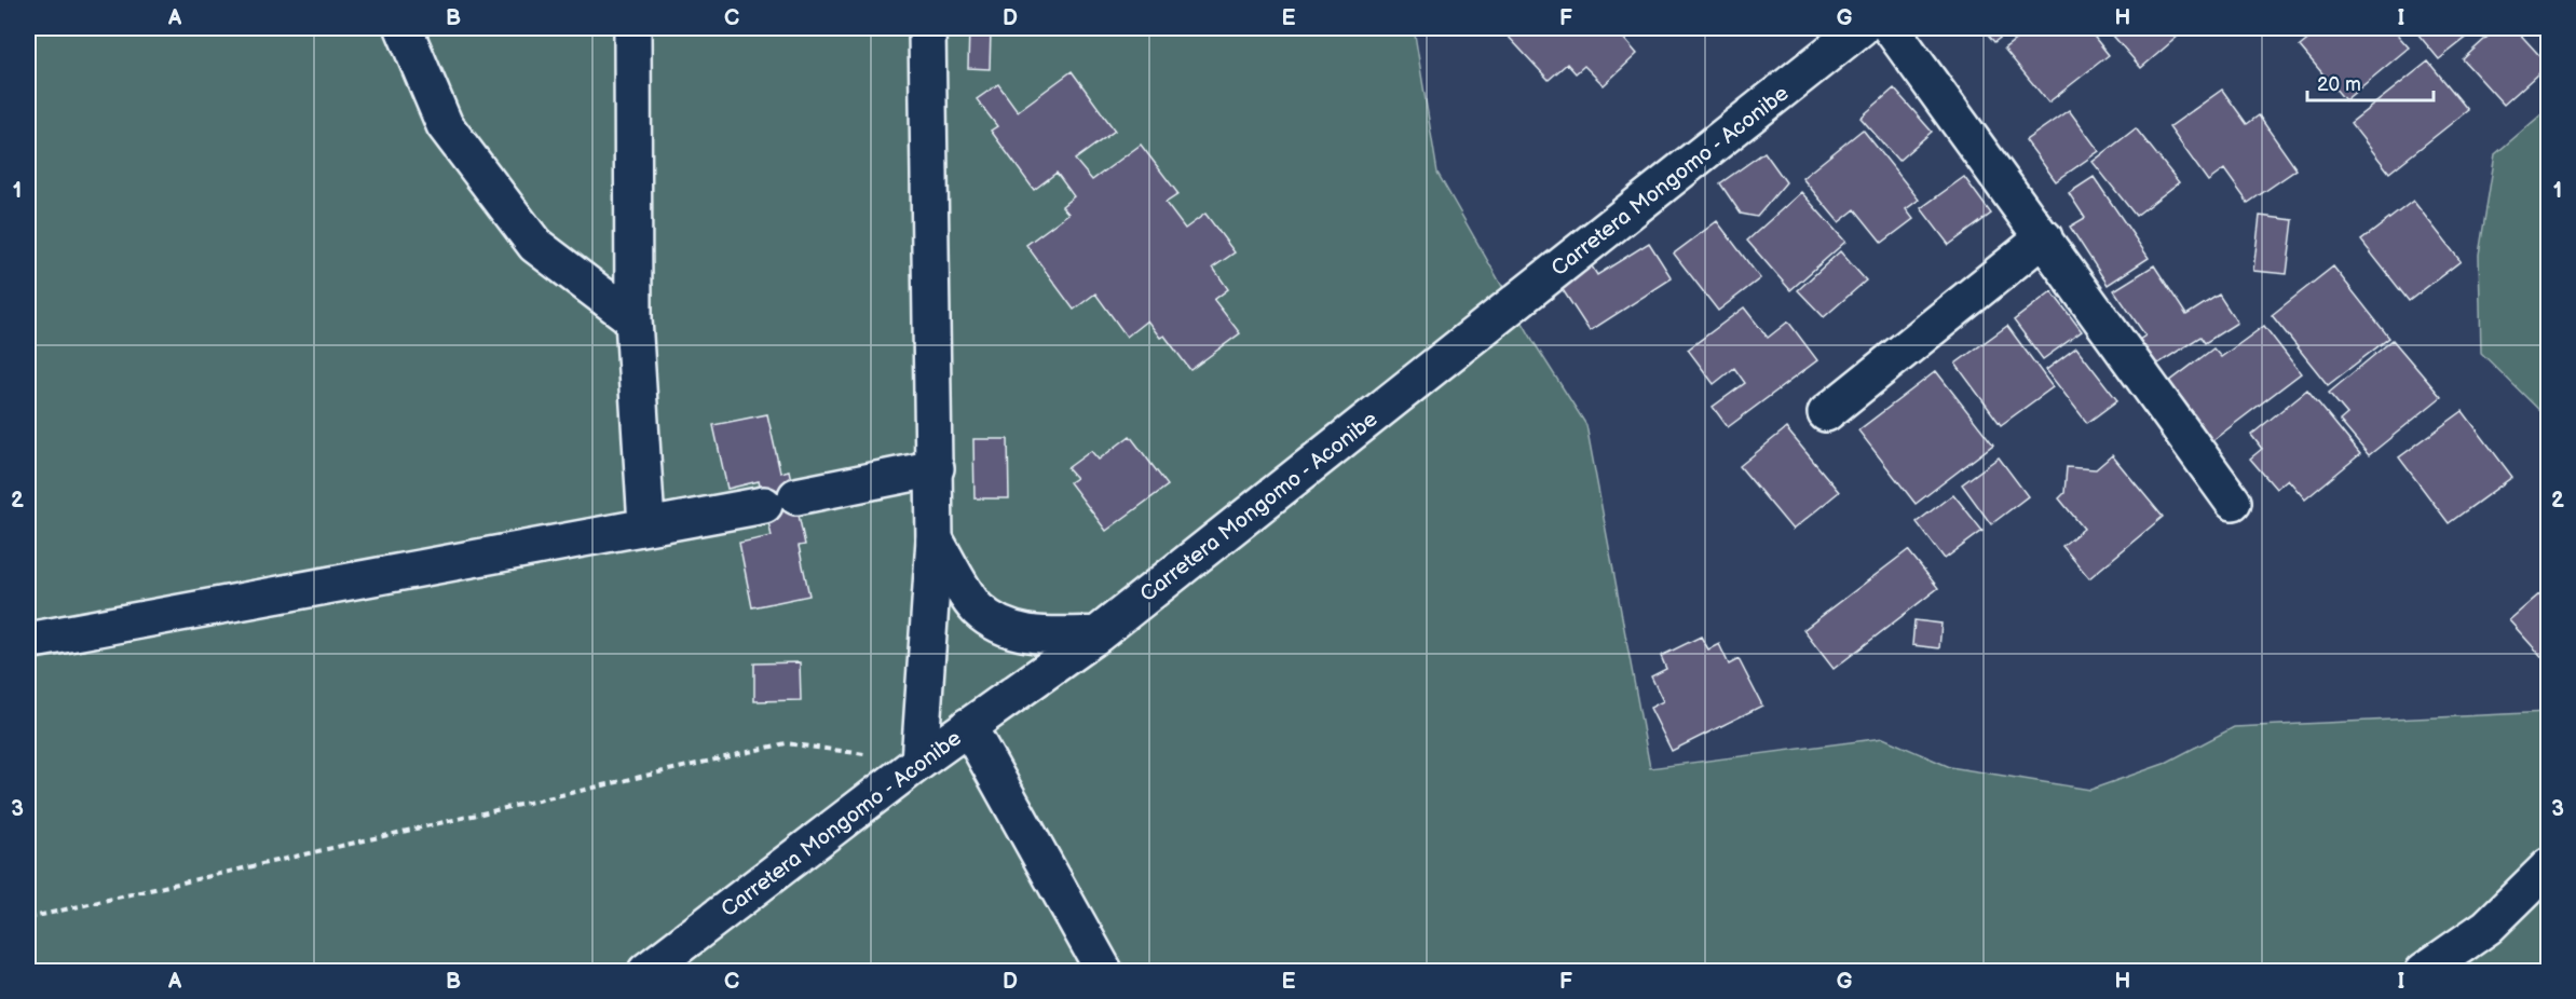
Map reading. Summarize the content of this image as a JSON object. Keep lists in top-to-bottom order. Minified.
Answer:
{"streets":{"street":["Carretera Mongomo - Aconibe"]},"scale_bar":"20 m","grid":{"columns":["A","B","C","D","E","F","G","H","I"],"rows":["1","2","3"]}}
